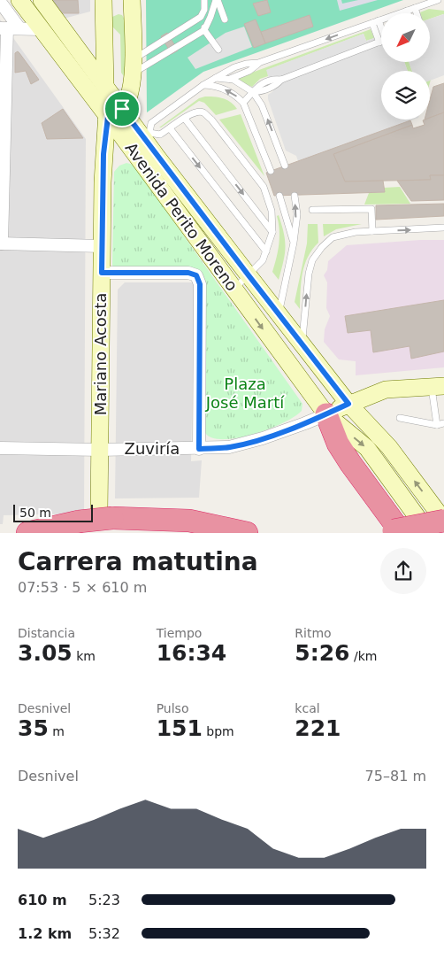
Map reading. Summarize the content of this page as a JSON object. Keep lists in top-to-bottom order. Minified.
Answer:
{"streets":{"main road":["Avenida Perito Moreno","Mariano Acosta"],"street":["Zuviría"]},"crossings":[["Avenida Perito Moreno","Mariano Acosta"],["Avenida Perito Moreno","Zuviría"],["Mariano Acosta","Zuviría"]],"parks":["Plaza José Martí"],"scale_bar":"50 m","north":"bottom left","page":{"scale":"50 m","heading":["Carrera matutina","07:53 · 5 × 610 m"],"stats":[["Distancia","3.05 km"],["Tiempo","16:34"],["Ritmo","5:26 /km"],["Desnivel","35 m"],["Pulso","151 bpm"],["kcal","221"]],"chart":["Desnivel","75–81 m"],"list":[{"name":"610 m","note":"5:23"},{"name":"1.2 km","note":"5:32"}]}}
